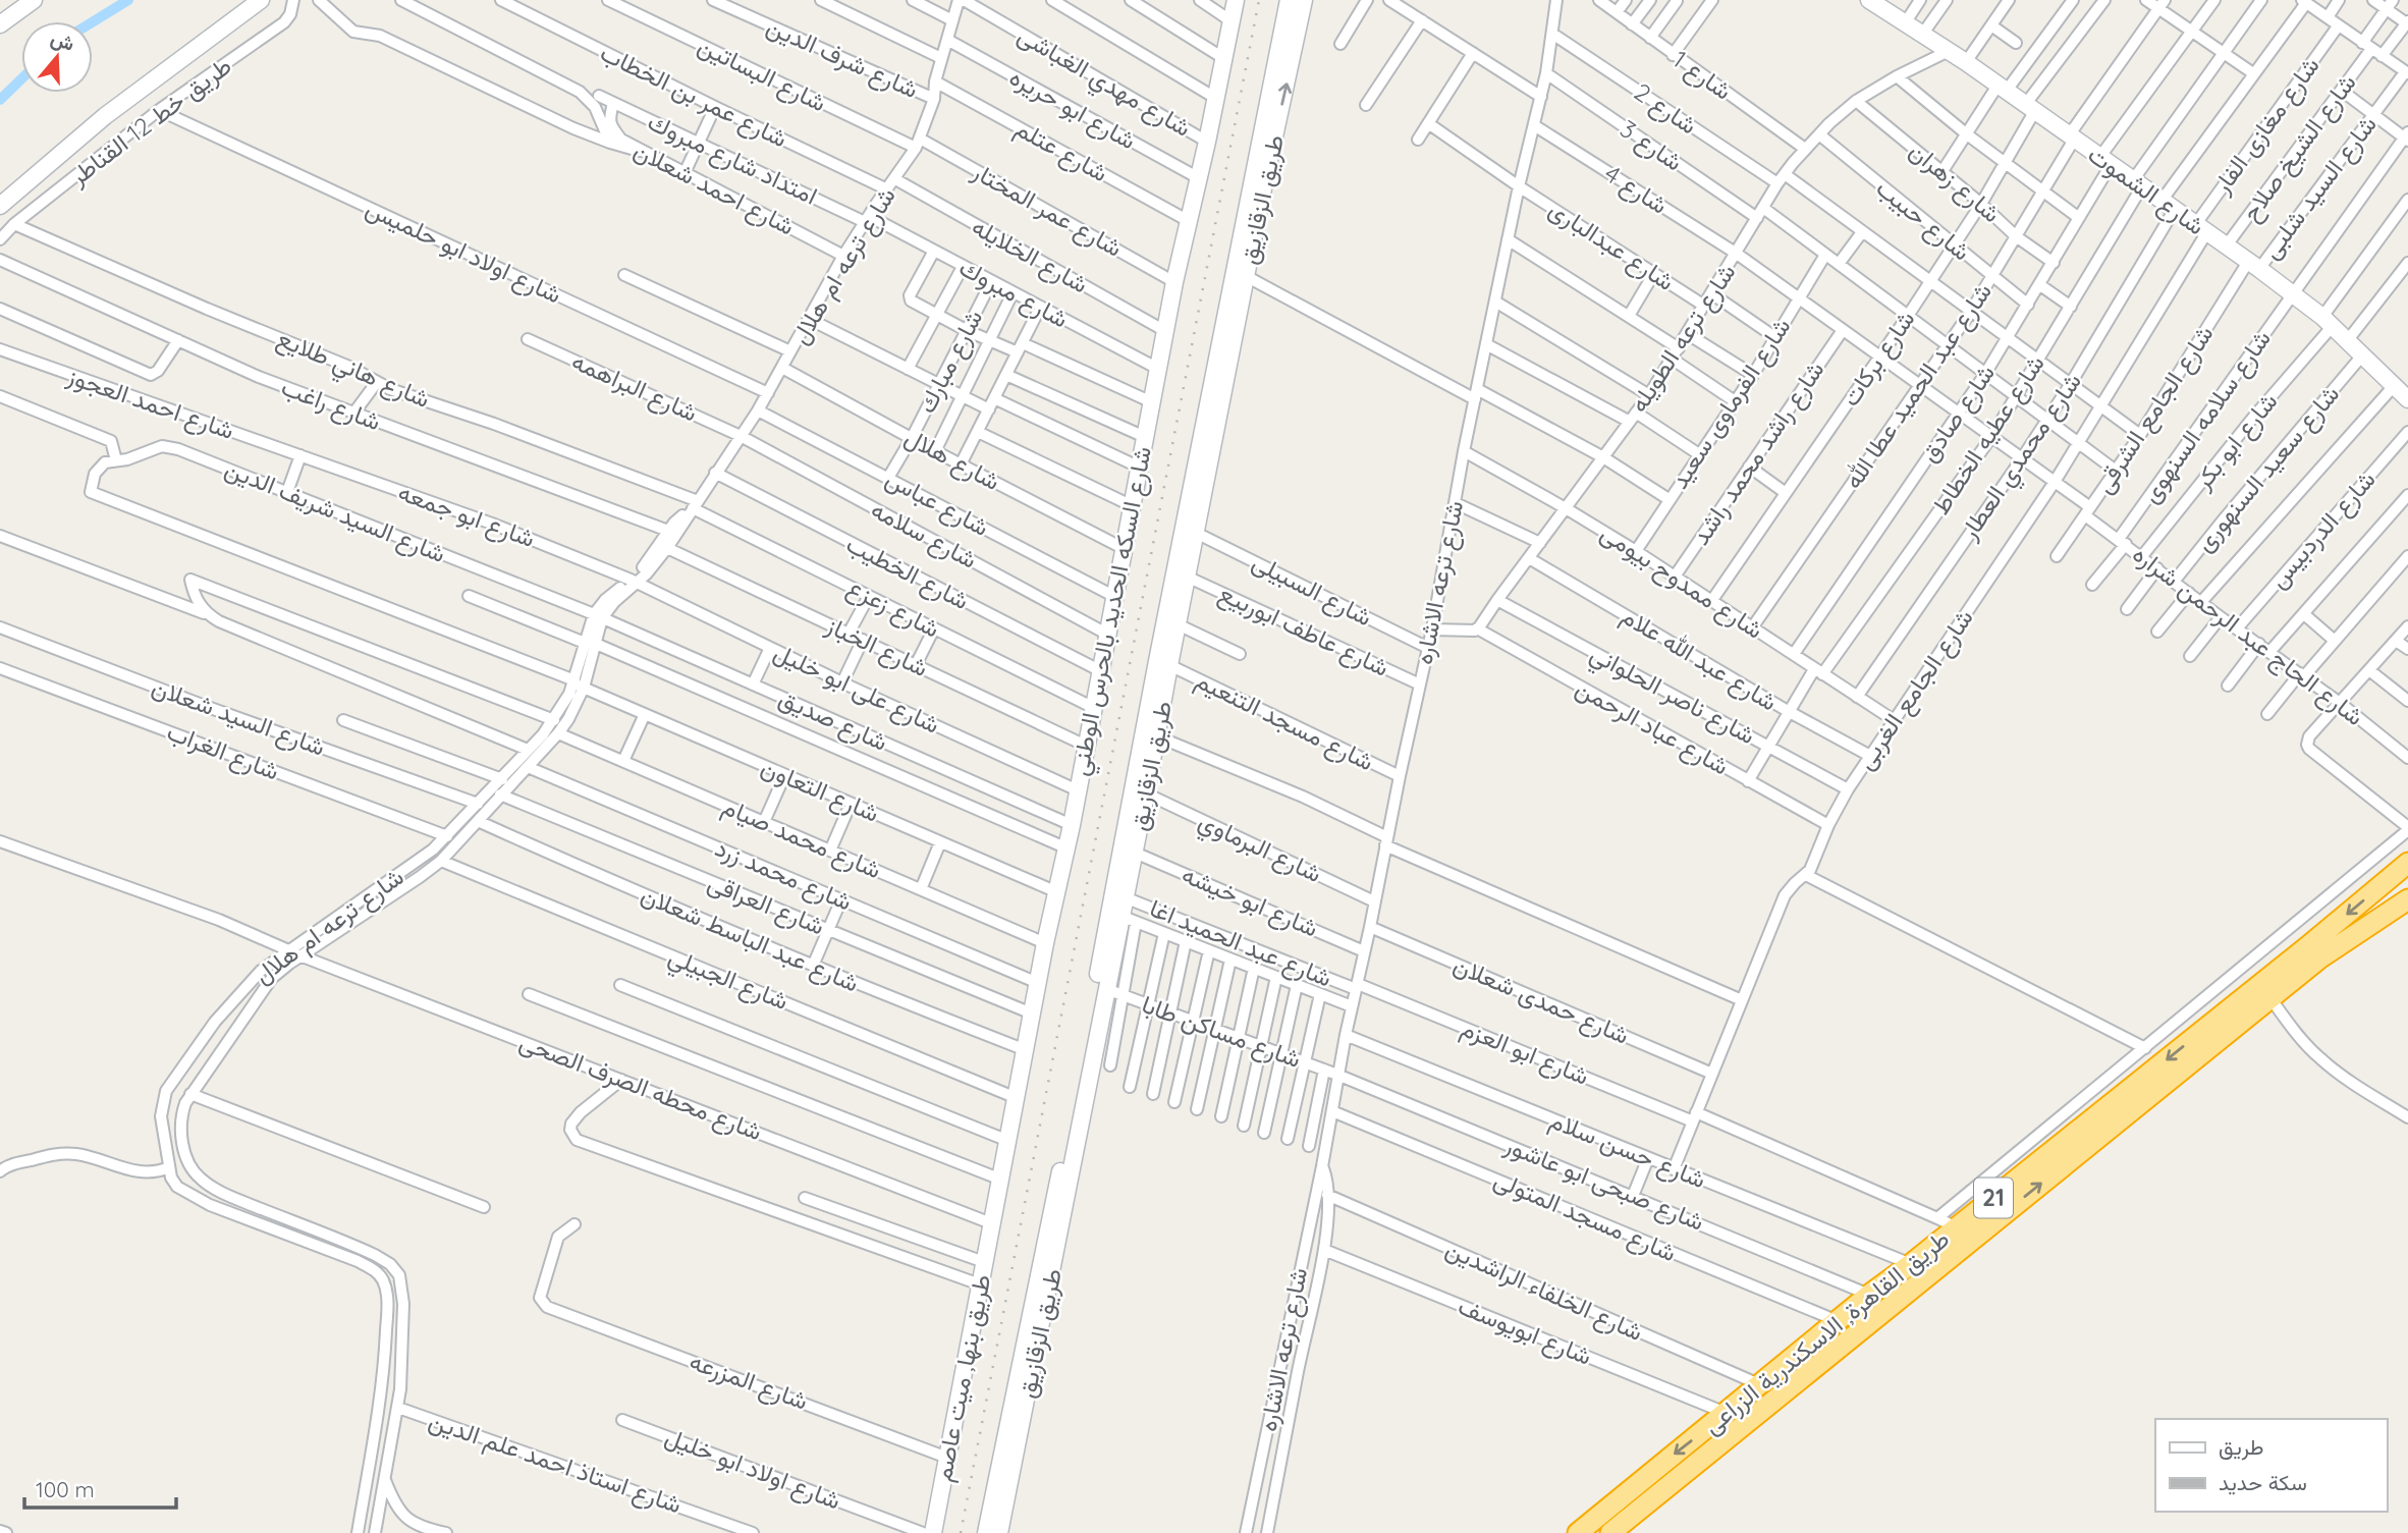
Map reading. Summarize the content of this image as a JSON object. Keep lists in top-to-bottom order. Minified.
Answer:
{"streets":{"highway":["21","طريق القاهرة, الاسكندرية الزراعى"],"main road":["طريق خط 12 القناطر","شارع الشموت","طريق الزقازيق","شارع السكه الحديد بالحرس الوطني","طريق بنها, ميت عاصم"],"street":["شارع شرف الدين","شارع البساتين","شارع 1","شارع مهدي الغباشى","شارع عمر بن الخطاب","شارع ابو حريره","شارع 2","شارع مغازى الفار","شارع 3","شارع الشيخ صلاح","شارع عتلم","امتداد شارع مبروك","شارع زهران","شارع السيد شلبى","شارع احمد شعلان","شارع 4","شارع عمر المختار","شارع حبيب","شارع عبدالبارى","شارع اولاد ابو حلميس","شارع الخلايله","شارع ترعه ام هلال","شارع مبروك","شارع ترعه الطويله","شارع بركات","شارع مبارك","شارع هاني طلايع","شارع عبد الحميد عطا الله","شارع البراهمه","شارع احمد العجوز","شارع الفرماوى سعيد","شارع راغب","شارع الجامع الشرقى","شارع صادق","شارع سلامه السنهوى","شارع عطيه الخطاط","شارع ابو بكر","شارع راشد محمد راشد","شارع محمدي العطار","شارع هلال","شارع سعيد السنهورى","شارع عباس","شارع السيد شريف الدين","شارع ابو جمعه","شارع الدردبيس","شارع سلامه","شارع الخطيب","شارع ممدوح بيومى","شارع ترعه الاشاره","شارع السبيلى","شارع زعزع","شارع عاطف ابوربيع","شارع الحاج عبد الرحمن شراره","شارع الخباز","شارع عبد الله علام","شارع على ابو خليل","شارع الجامع الغربى","شارع ناصر الحلواني","شارع السيد شعلان","شارع صديق","شارع مسجد التنعيم","شارع عباد الرحمن","شارع الغراب","شارع التعاون","شارع محمد صيام","شارع البرماوي","شارع محمد زرد","شارع ابو خيشه","شارع العراقى","شارع عبد الباسط شعلان","شارع عبد الحميد اغا","شارع الجبيلي","شارع حمدى شعلان","شارع مساكن طابا","شارع ابو العزم","شارع محطه الصرف الصحى","شارع حسن سلام","شارع صبحى ابو عاشور","شارع مسجد المتولى","شارع الخلفاء الراشدين","شارع ابويوسف","شارع المزرعه","شارع استاذ احمد علم الدين","شارع اولاد ابو خليل"]},"crossings":[["شارع شرف الدين","شارع ترعه ام هلال"],["شارع البساتين","شارع عمر المختار"],["شارع البساتين","شارع ترعه ام هلال"],["شارع 1","شارع ترعه الطويله"],["شارع مهدي الغباشى","شارع ترعه ام هلال"],["شارع مهدي الغباشى","شارع السكه الحديد بالحرس الوطني"],["شارع عمر بن الخطاب","شارع الخلايله"],["شارع عمر بن الخطاب","شارع ترعه ام هلال"],["شارع ابو حريره","شارع ترعه ام هلال"],["شارع ابو حريره","شارع السكه الحديد بالحرس الوطني"],["شارع 2","شارع ترعه الطويله"],["شارع 2","شارع بركات"],["شارع 2","شارع عبد الحميد عطا الله"],["شارع 2","شارع الجامع الشرقى"],["شارع 2","شارع صادق"],["شارع 2","شارع عطيه الخطاط"],["شارع 2","شارع محمدي العطار"],["شارع 2","شارع ترعه الاشاره"],["شارع 2","شارع الجامع الغربى"],["طريق خط 12 القناطر","شارع اولاد ابو حلميس"],["طريق خط 12 القناطر","شارع هاني طلايع"],["شارع مغازى الفار","شارع الشموت"],["شارع مغازى الفار","شارع الجامع الغربى"],["شارع 3","شارع ترعه الطويله"],["شارع 3","شارع بركات"],["شارع 3","شارع عبد الحميد عطا الله"],["شارع 3","شارع الفرماوى سعيد"],["شارع 3","شارع الجامع الشرقى"],["شارع 3","شارع صادق"],["شارع 3","شارع عطيه الخطاط"],["شارع 3","شارع محمدي العطار"],["شارع 3","شارع ترعه الاشاره"],["شارع 3","شارع الجامع الغربى"],["شارع الشيخ صلاح","شارع الشموت"],["شارع عتلم","شارع ترعه ام هلال"],["شارع عتلم","شارع السكه الحديد بالحرس الوطني"],["امتداد شارع مبروك","شارع احمد شعلان"],["امتداد شارع مبروك","شارع ترعه ام هلال"],["امتداد شارع مبروك","شارع مبروك"],["شارع زهران","شارع ترعه الطويله"],["شارع زهران","شارع بركات"],["شارع زهران","شارع عبد الحميد عطا الله"],["شارع زهران","شارع صادق"],["شارع السيد شلبى","شارع الشموت"],["شارع السيد شلبى","شارع الجامع الشرقى"],["شارع احمد شعلان","شارع ترعه ام هلال"],["شارع 4","شارع ترعه الطويله"],["شارع 4","شارع بركات"],["شارع 4","شارع عبد الحميد عطا الله"],["شارع 4","شارع الفرماوى سعيد"],["شارع 4","شارع راشد محمد راشد"],["شارع 4","شارع ترعه الاشاره"],["شارع 4","شارع الحاج عبد الرحمن شراره"],["شارع الشموت","شارع ترعه الطويله"],["شارع الشموت","شارع بركات"],["شارع الشموت","شارع عبد الحميد عطا الله"],["شارع الشموت","شارع الجامع الشرقى"],["شارع الشموت","شارع صادق"],["شارع الشموت","شارع سلامه السنهوى"],["شارع الشموت","شارع عطيه الخطاط"],["شارع الشموت","شارع ابو بكر"],["شارع الشموت","شارع محمدي العطار"],["شارع الشموت","شارع سعيد السنهورى"],["شارع الشموت","شارع الجامع الغربى"],["طريق الزقازيق","شارع السبيلى"],["طريق الزقازيق","شارع عاطف ابوربيع"],["طريق الزقازيق","شارع مسجد التنعيم"],["طريق الزقازيق","شارع البرماوي"],["طريق الزقازيق","شارع ابو خيشه"],["طريق الزقازيق","شارع عبد الحميد اغا"],["طريق الزقازيق","شارع مساكن طابا"],["شارع عمر المختار","شارع ترعه ام هلال"],["شارع عمر المختار","شارع السكه الحديد بالحرس الوطني"],["شارع حبيب","شارع ترعه الطويله"],["شارع حبيب","شارع بركات"],["شارع حبيب","شارع عبد الحميد عطا الله"],["شارع حبيب","شارع صادق"],["شارع عبدالبارى","شارع ترعه الطويله"],["شارع عبدالبارى","شارع ترعه الاشاره"],["شارع اولاد ابو حلميس","شارع ترعه ام هلال"],["شارع الخلايله","شارع ترعه ام هلال"],["شارع الخلايله","شارع السكه الحديد بالحرس الوطني"],["شارع ترعه ام هلال","شارع مبروك"],["شارع ترعه ام هلال","شارع هاني طلايع"],["شارع ترعه ام هلال","شارع البراهمه"],["شارع ترعه ام هلال","شارع راغب"],["شارع ترعه ام هلال","شارع هلال"],["شارع ترعه ام هلال","شارع عباس"],["شارع ترعه ام هلال","شارع السيد شريف الدين"],["شارع ترعه ام هلال","شارع ابو جمعه"],["شارع ترعه ام هلال","شارع سلامه"],["شارع ترعه ام هلال","شارع الخطيب"],["شارع ترعه ام هلال","شارع زعزع"],["شارع ترعه ام هلال","شارع الخباز"],["شارع ترعه ام هلال","شارع على ابو خليل"],["شارع ترعه ام هلال","شارع السيد شعلان"],["شارع ترعه ام هلال","شارع صديق"],["شارع ترعه ام هلال","شارع الغراب"],["شارع ترعه ام هلال","شارع التعاون"],["شارع ترعه ام هلال","شارع محمد صيام"],["شارع ترعه ام هلال","شارع محمد زرد"],["شارع ترعه ام هلال","شارع العراقى"],["شارع ترعه ام هلال","شارع عبد الباسط شعلان"],["شارع ترعه ام هلال","شارع الجبيلي"],["شارع ترعه ام هلال","شارع محطه الصرف الصحى"],["شارع ترعه ام هلال","شارع استاذ احمد علم الدين"],["شارع مبروك","شارع مبارك"],["شارع مبروك","شارع السكه الحديد بالحرس الوطني"],["شارع ترعه الطويله","شارع ممدوح بيومى"],["شارع ترعه الطويله","شارع عبد الله علام"],["شارع ترعه الطويله","شارع ناصر الحلواني"],["شارع ترعه الطويله","شارع عباد الرحمن"],["شارع بركات","شارع ممدوح بيومى"],["شارع مبارك","شارع هلال"],["شارع مبارك","شارع عباس"],["شارع هاني طلايع","شارع زعزع"],["شارع عبد الحميد عطا الله","شارع ممدوح بيومى"],["شارع عبد الحميد عطا الله","شارع الحاج عبد الرحمن شراره"],["شارع البراهمه","شارع سلامه"],["شارع احمد العجوز","شارع ابو جمعه"],["شارع الفرماوى سعيد","شارع ممدوح بيومى"],["شارع الجامع الشرقى","شارع الحاج عبد الرحمن شراره"],["شارع صادق","شارع ممدوح بيومى"],["شارع صادق","شارع الحاج عبد الرحمن شراره"],["شارع سلامه السنهوى","شارع الحاج عبد الرحمن شراره"],["شارع عطيه الخطاط","شارع ممدوح بيومى"],["شارع عطيه الخطاط","شارع الحاج عبد الرحمن شراره"],["شارع عطيه الخطاط","شارع عبد الله علام"],["شارع عطيه الخطاط","شارع ناصر الحلواني"],["شارع عطيه الخطاط","شارع عباد الرحمن"],["شارع ابو بكر","شارع الحاج عبد الرحمن شراره"],["شارع راشد محمد راشد","شارع ممدوح بيومى"],["شارع محمدي العطار","شارع ممدوح بيومى"],["شارع محمدي العطار","شارع الحاج عبد الرحمن شراره"],["شارع هلال","شارع السكه الحديد بالحرس الوطني"],["شارع سعيد السنهورى","شارع الحاج عبد الرحمن شراره"],["شارع عباس","شارع السكه الحديد بالحرس الوطني"],["شارع السيد شريف الدين","شارع صديق"],["شارع السيد شريف الدين","شارع التعاون"],["شارع ابو جمعه","شارع على ابو خليل"],["شارع الدردبيس","شارع الحاج عبد الرحمن شراره"],["شارع سلامه","شارع السكه الحديد بالحرس الوطني"],["شارع الخطيب","شارع السكه الحديد بالحرس الوطني"],["شارع ممدوح بيومى","شارع ترعه الاشاره"],["شارع ممدوح بيومى","شارع الجامع الغربى"],["شارع ترعه الاشاره","شارع السبيلى"],["شارع ترعه الاشاره","شارع عاطف ابوربيع"],["شارع ترعه الاشاره","شارع مسجد التنعيم"],["شارع ترعه الاشاره","شارع البرماوي"],["شارع ترعه الاشاره","شارع ابو خيشه"],["شارع ترعه الاشاره","شارع عبد الحميد اغا"],["شارع ترعه الاشاره","شارع حمدى شعلان"],["شارع ترعه الاشاره","شارع مساكن طابا"],["شارع ترعه الاشاره","شارع ابو العزم"],["شارع ترعه الاشاره","شارع حسن سلام"],["شارع ترعه الاشاره","شارع صبحى ابو عاشور"],["شارع ترعه الاشاره","شارع مسجد المتولى"],["شارع ترعه الاشاره","شارع الخلفاء الراشدين"],["شارع ترعه الاشاره","شارع ابويوسف"],["شارع زعزع","شارع السكه الحديد بالحرس الوطني"],["شارع السكه الحديد بالحرس الوطني","شارع الخباز"],["شارع السكه الحديد بالحرس الوطني","شارع على ابو خليل"],["شارع السكه الحديد بالحرس الوطني","شارع صديق"],["شارع السكه الحديد بالحرس الوطني","شارع التعاون"],["شارع السكه الحديد بالحرس الوطني","شارع محمد صيام"],["شارع السكه الحديد بالحرس الوطني","شارع محمد زرد"],["شارع السكه الحديد بالحرس الوطني","شارع العراقى"],["شارع السكه الحديد بالحرس الوطني","شارع عبد الباسط شعلان"],["شارع السكه الحديد بالحرس الوطني","شارع الجبيلي"],["شارع السكه الحديد بالحرس الوطني","شارع محطه الصرف الصحى"],["شارع السكه الحديد بالحرس الوطني","طريق بنها, ميت عاصم"],["شارع الحاج عبد الرحمن شراره","شارع الجامع الغربى"],["شارع عبد الله علام","شارع الجامع الغربى"],["شارع الجامع الغربى","شارع ناصر الحلواني"],["شارع الجامع الغربى","شارع عباد الرحمن"],["شارع الجامع الغربى","شارع حمدى شعلان"],["شارع الجامع الغربى","شارع ابو العزم"],["شارع الجامع الغربى","شارع حسن سلام"],["شارع عبد الحميد اغا","شارع ابو العزم"],["شارع مساكن طابا","شارع صبحى ابو عاشور"],["شارع ابو العزم","طريق القاهرة, الاسكندرية الزراعى"],["شارع محطه الصرف الصحى","طريق بنها, ميت عاصم"],["شارع حسن سلام","طريق القاهرة, الاسكندرية الزراعى"],["شارع صبحى ابو عاشور","طريق القاهرة, الاسكندرية الزراعى"],["شارع مسجد المتولى","طريق القاهرة, الاسكندرية الزراعى"],["شارع الخلفاء الراشدين","طريق القاهرة, الاسكندرية الزراعى"],["شارع ابويوسف","طريق القاهرة, الاسكندرية الزراعى"],["طريق بنها, ميت عاصم","شارع المزرعه"]],"legend":["طريق","سكة حديد"],"scale_bar":"100 m","north":"top"}
